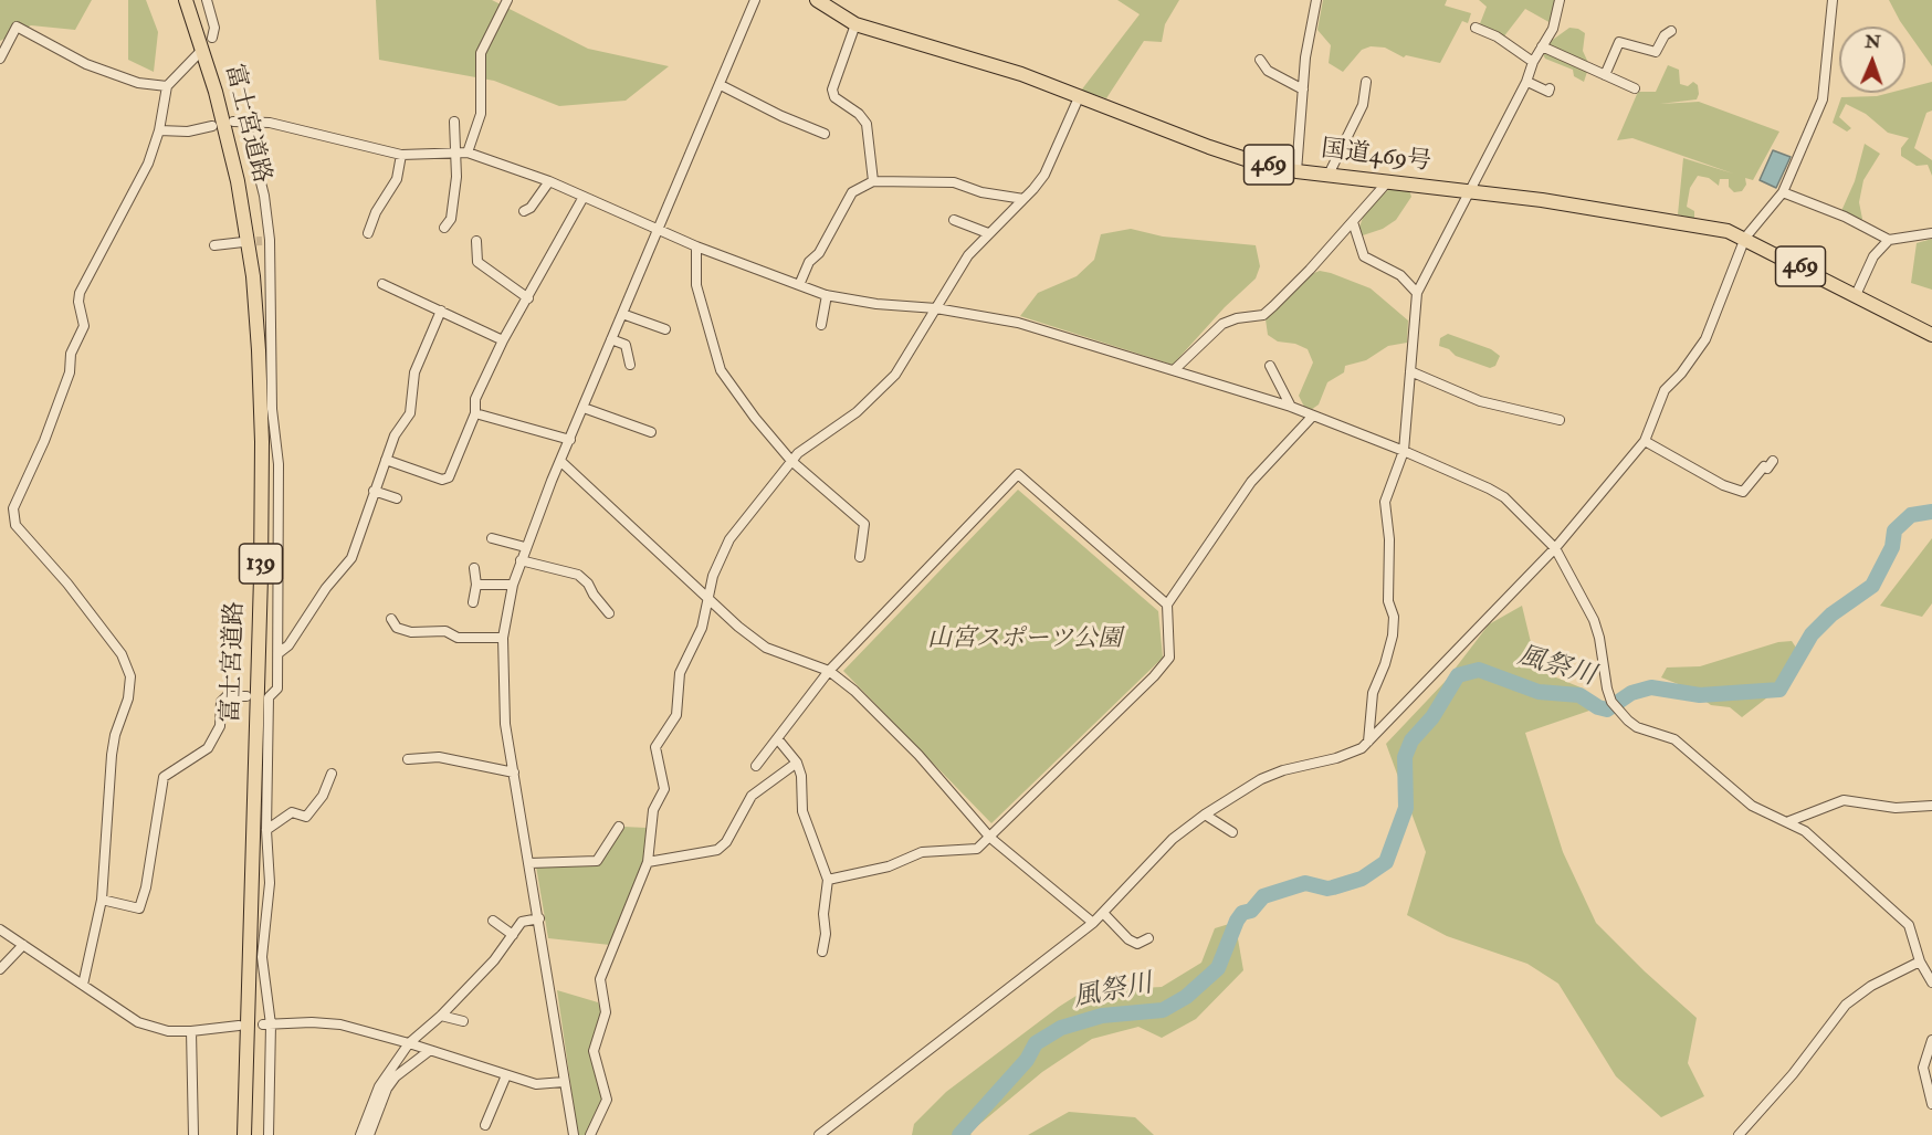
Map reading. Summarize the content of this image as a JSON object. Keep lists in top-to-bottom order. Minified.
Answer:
{"streets":{"highway":["富士宮道路","国道469号","469","139"]},"water":["風祭川"],"parks":["山宮スポーツ公園"],"north":"top"}
